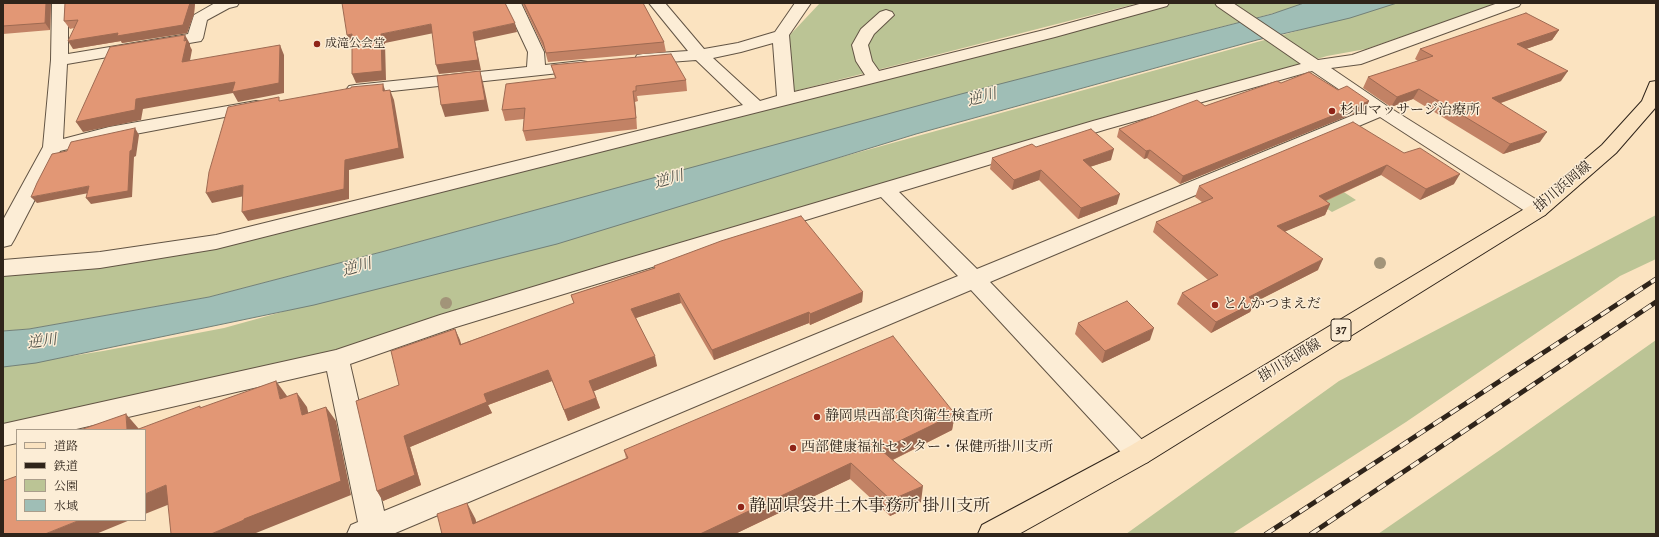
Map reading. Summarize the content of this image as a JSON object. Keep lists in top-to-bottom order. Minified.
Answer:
{"streets":{"main road":["掛川浜岡線","37"]},"water":["逆川"],"places":["成滝公会堂","杉山マッサージ治療所","とんかつまえだ","静岡県西部食肉衛生検査所","西部健康福祉センター・保健所掛川支所","静岡県袋井土木事務所 掛川支所"],"legend":["道路","鉄道","公園","水域"]}
